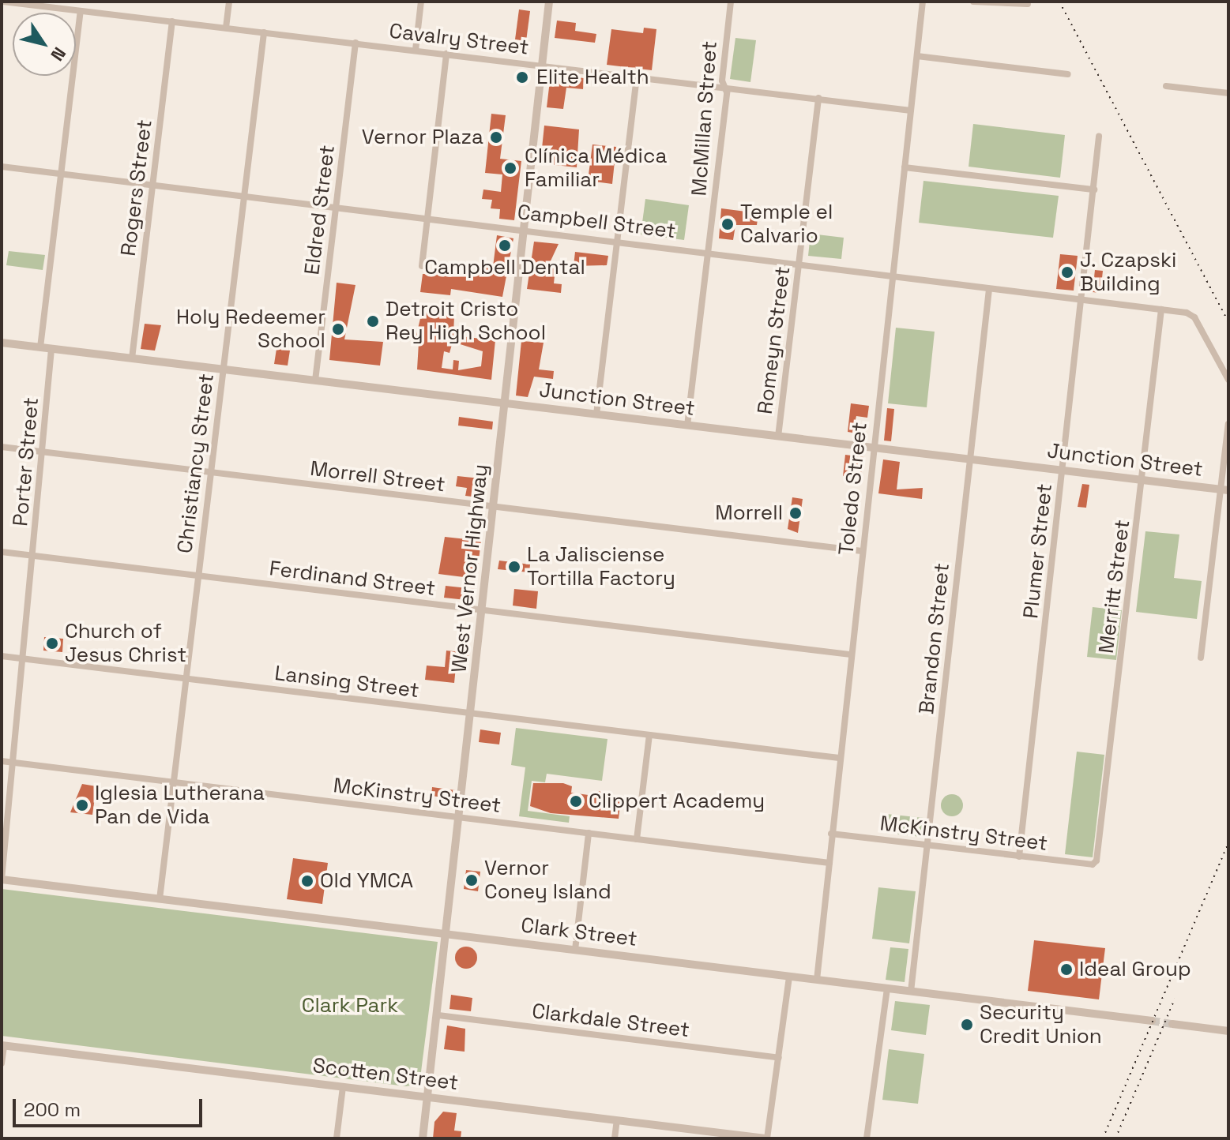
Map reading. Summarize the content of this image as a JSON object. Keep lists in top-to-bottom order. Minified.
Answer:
{"streets":{"street":["Cavalry Street","McMillan Street","Rogers Street","Eldred Street","Campbell Street","Romeyn Street","Junction Street","Porter Street","Christiancy Street","Morrell Street","Toledo Street","Plumer Street","West Vernor Highway","Ferdinand Street","Merritt Street","Brandon Street","Lansing Street","McKinstry Street","Clark Street","Clarkdale Street","Scotten Street"]},"crossings":[["Cavalry Street","McMillan Street"],["Cavalry Street","Rogers Street"],["Cavalry Street","Eldred Street"],["Cavalry Street","Romeyn Street"],["Cavalry Street","Christiancy Street"],["Cavalry Street","Toledo Street"],["Cavalry Street","West Vernor Highway"],["McMillan Street","Campbell Street"],["McMillan Street","Junction Street"],["Rogers Street","Campbell Street"],["Rogers Street","Junction Street"],["Eldred Street","Campbell Street"],["Eldred Street","Junction Street"],["Campbell Street","Romeyn Street"],["Campbell Street","Christiancy Street"],["Campbell Street","Toledo Street"],["Campbell Street","Plumer Street"],["Campbell Street","West Vernor Highway"],["Campbell Street","Merritt Street"],["Campbell Street","Brandon Street"],["Romeyn Street","Junction Street"],["Junction Street","Porter Street"],["Junction Street","Christiancy Street"],["Junction Street","Toledo Street"],["Junction Street","Plumer Street"],["Junction Street","West Vernor Highway"],["Junction Street","Merritt Street"],["Junction Street","Brandon Street"],["Porter Street","Morrell Street"],["Porter Street","Ferdinand Street"],["Porter Street","Lansing Street"],["Porter Street","McKinstry Street"],["Porter Street","Clark Street"],["Christiancy Street","Morrell Street"],["Christiancy Street","Ferdinand Street"],["Christiancy Street","Lansing Street"],["Christiancy Street","McKinstry Street"],["Christiancy Street","Clark Street"],["Morrell Street","Toledo Street"],["Morrell Street","West Vernor Highway"],["Toledo Street","Ferdinand Street"],["Toledo Street","Lansing Street"],["Toledo Street","McKinstry Street"],["Toledo Street","Clark Street"],["Plumer Street","McKinstry Street"],["West Vernor Highway","Ferdinand Street"],["West Vernor Highway","Lansing Street"],["West Vernor Highway","McKinstry Street"],["West Vernor Highway","Clark Street"],["West Vernor Highway","Clarkdale Street"],["West Vernor Highway","Scotten Street"],["Merritt Street","McKinstry Street"],["Brandon Street","McKinstry Street"],["Brandon Street","Clark Street"]],"parks":["Clark Park"],"places":["Elite Health","Vernor Plaza","Clínica Médica Familiar","Temple el Calvario","Campbell Dental","J. Czapski Building","Detroit Cristo Rey High School","Holy Redeemer School","Morrell","La Jalisciense Tortilla Factory","Church of Jesus Christ","Clippert Academy","Iglesia Lutherana Pan de Vida","Vernor Coney Island","Old YMCA","Ideal Group","Security Credit Union"],"scale_bar":"200 m","north":"bottom right"}
